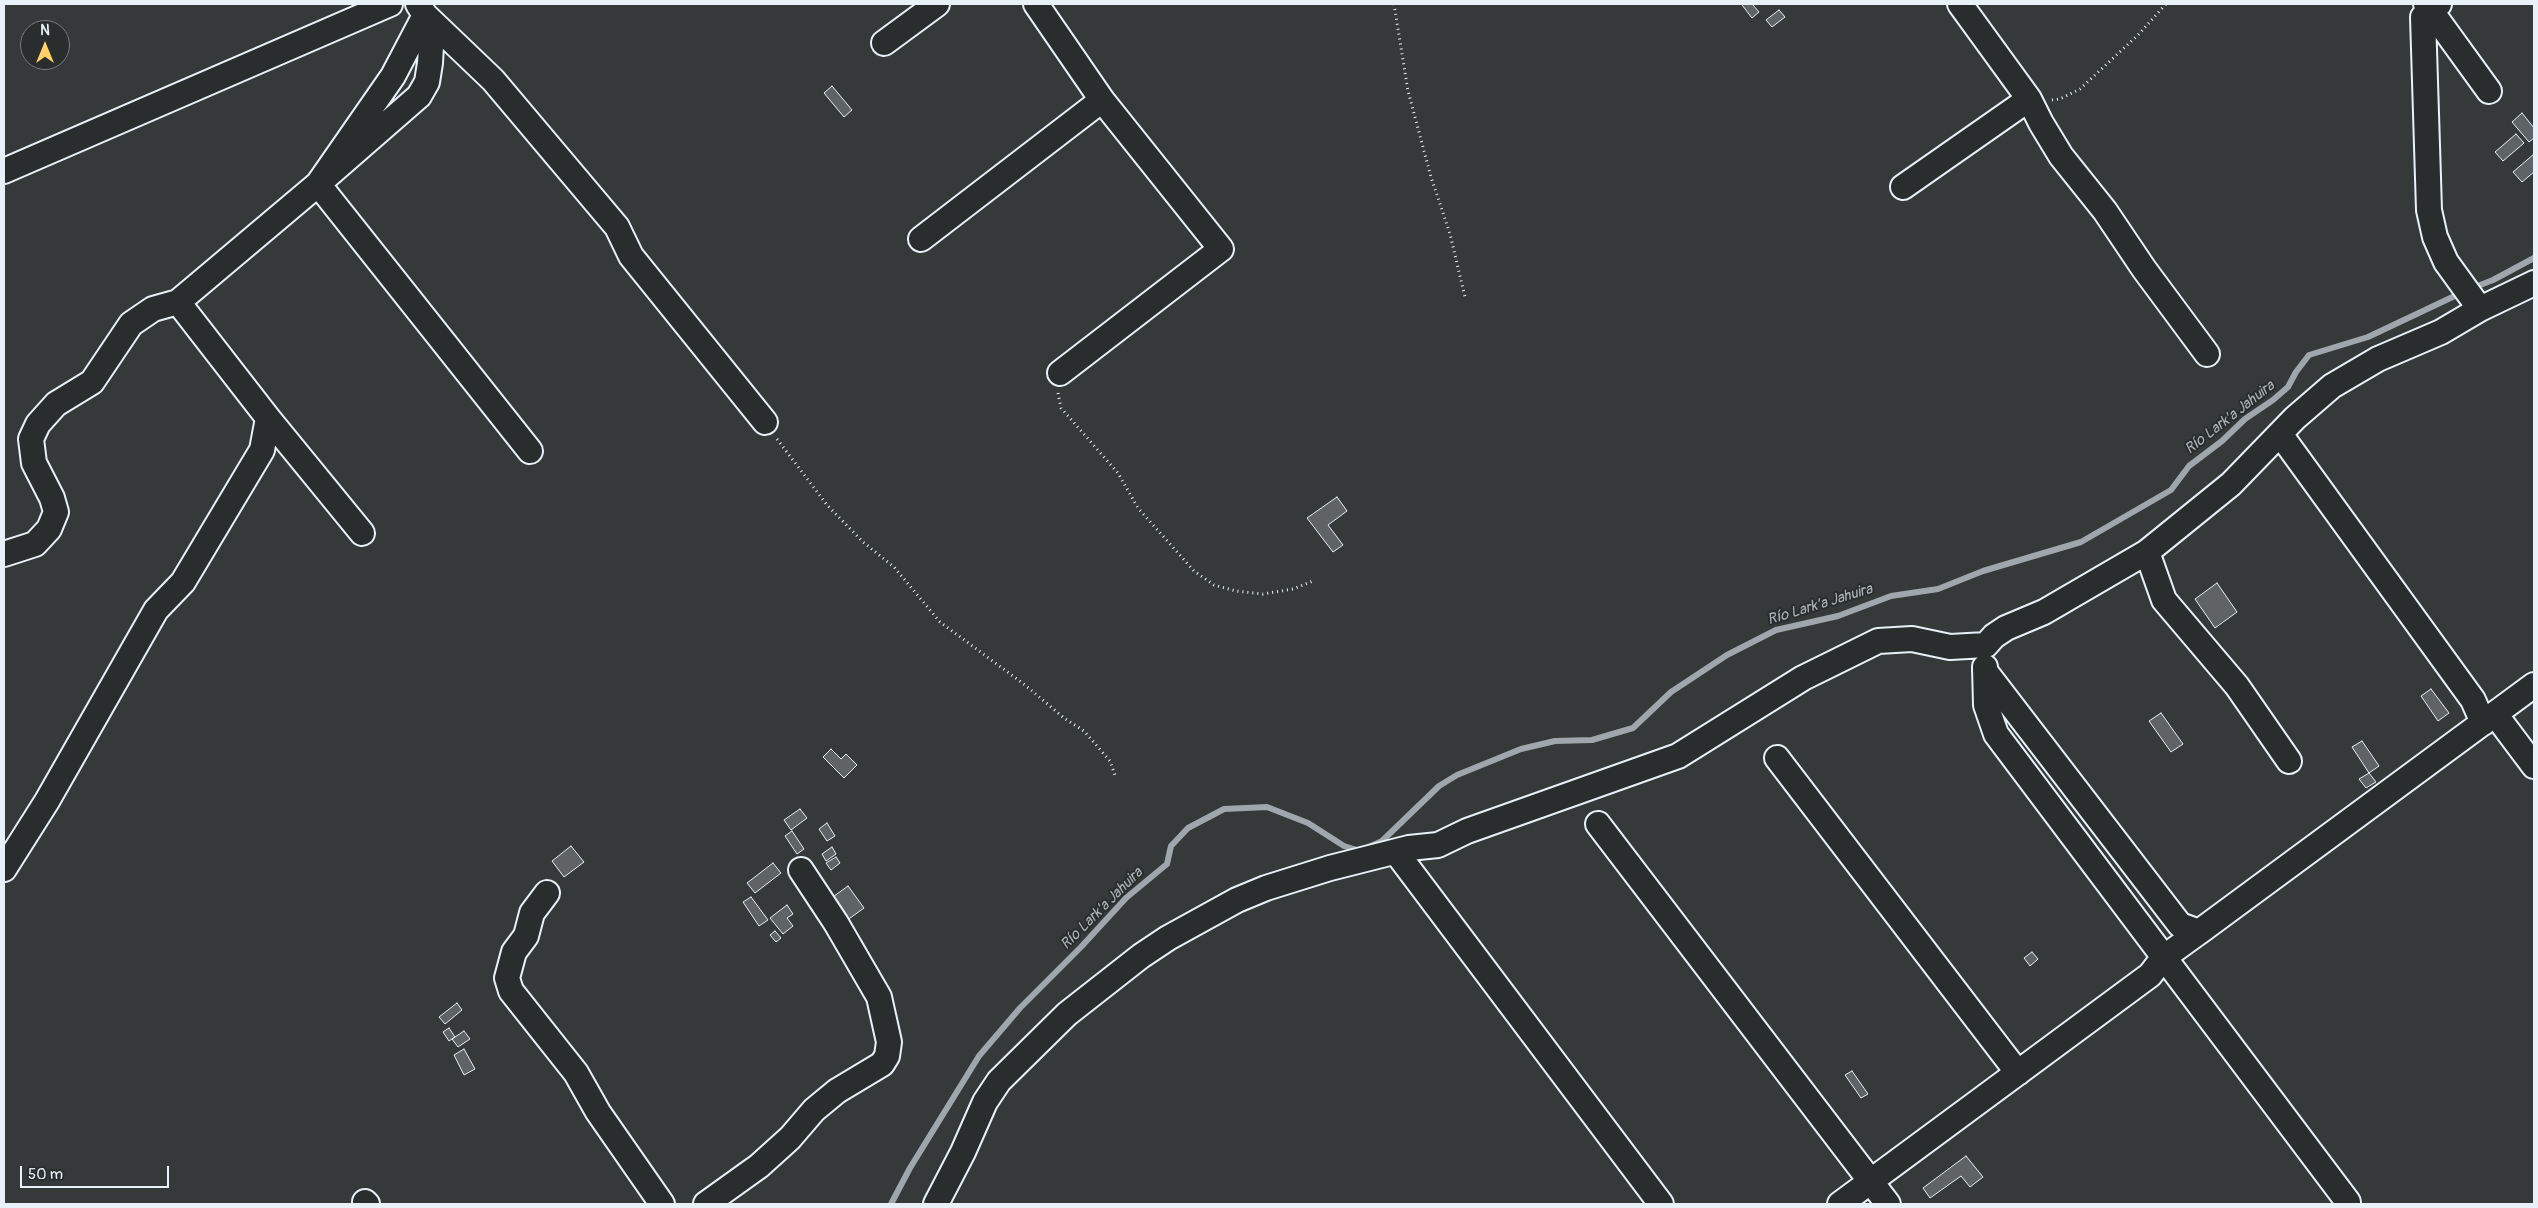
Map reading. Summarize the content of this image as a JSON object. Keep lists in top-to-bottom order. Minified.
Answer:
{"water":["Río Lark’a Jahuira"],"scale_bar":"50 m","north":"top"}
